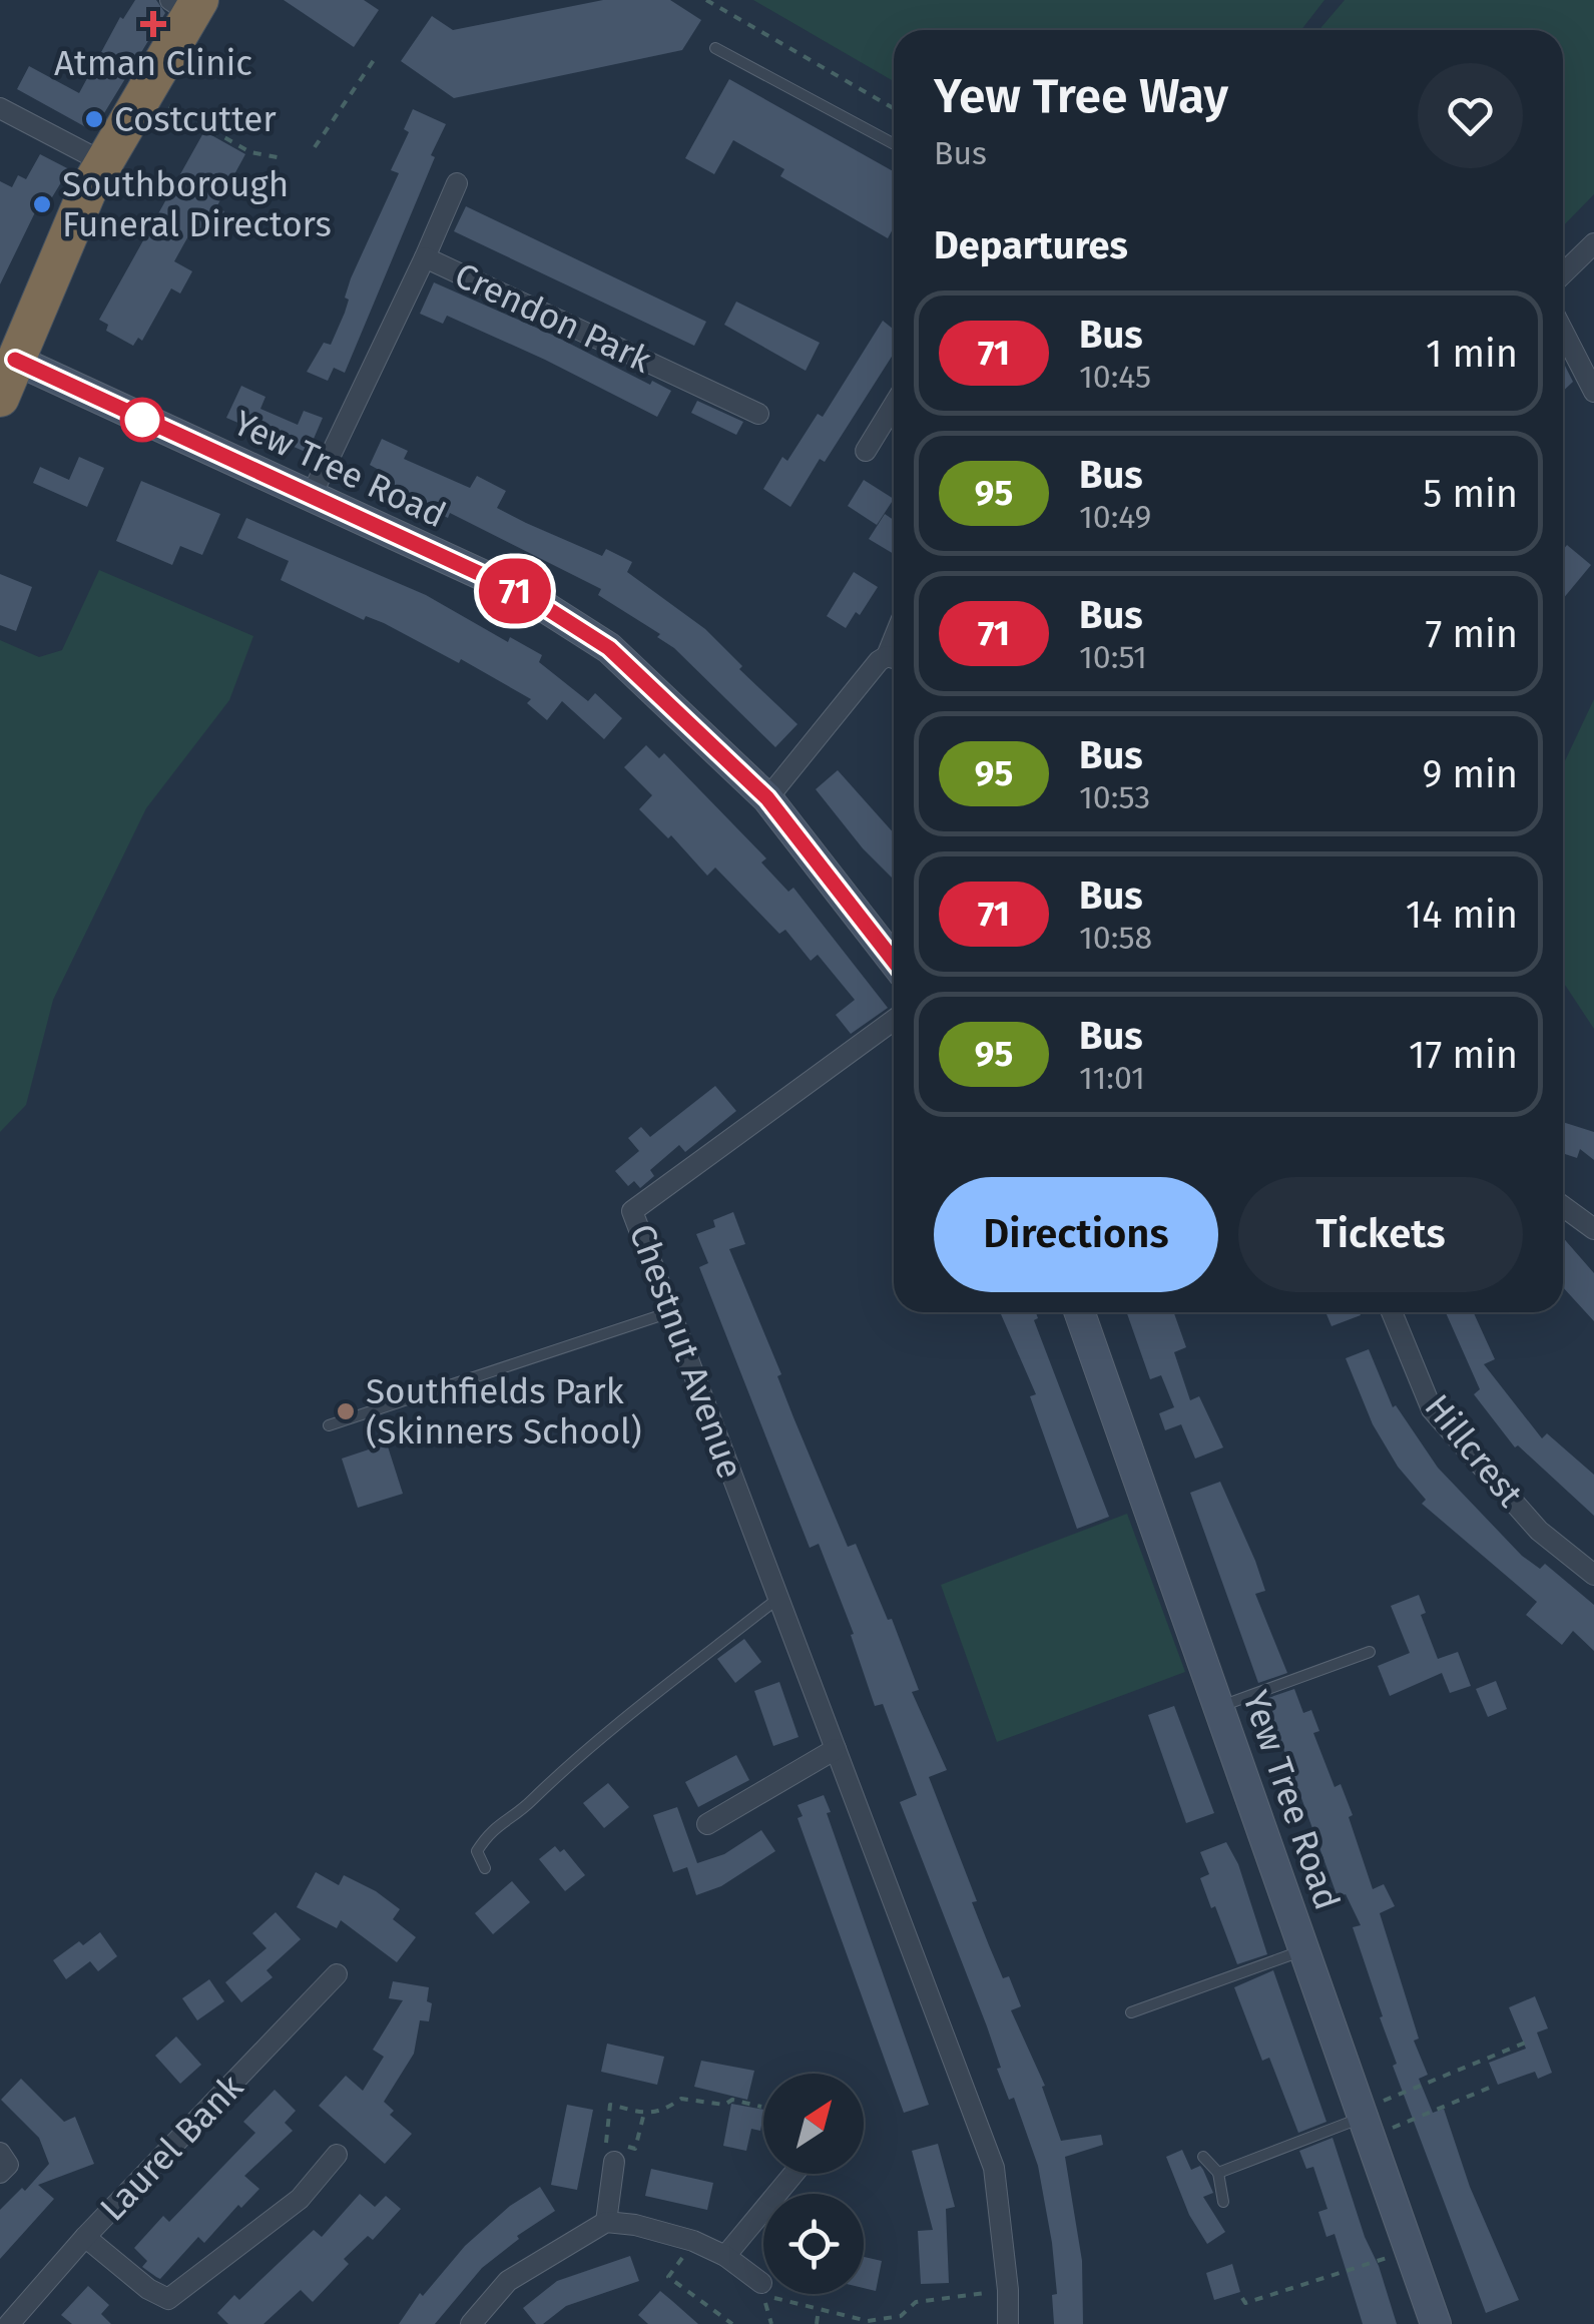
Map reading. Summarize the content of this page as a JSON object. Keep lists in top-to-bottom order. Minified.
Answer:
{"streets":{"street":["Crendon Park","Yew Tree Road","Chestnut Avenue","Hillcrest","Laurel Bank"]},"crossings":[["Crendon Park","Yew Tree Road"]],"places":{"health":["Atman Clinic"],"other":["Costcutter","Southborough Funeral Directors","Southfields Park (Skinners School)"]},"lines":["bus line 71"],"north":"top right","page":{"on_map":"71","heading":[["Yew Tree Way","Bus"],"Departures"],"list":[{"mark":"71","name":"Bus","note":"10:45","value":"1 min"},{"mark":"95","name":"Bus","note":"10:49","value":"5 min"},{"mark":"71","name":"Bus","note":"10:51","value":"7 min"},{"mark":"95","name":"Bus","note":"10:53","value":"9 min"},{"mark":"71","name":"Bus","note":"10:58","value":"14 min"},{"mark":"95","name":"Bus","note":"11:01","value":"17 min"}],"buttons":["Directions","Tickets"]}}
